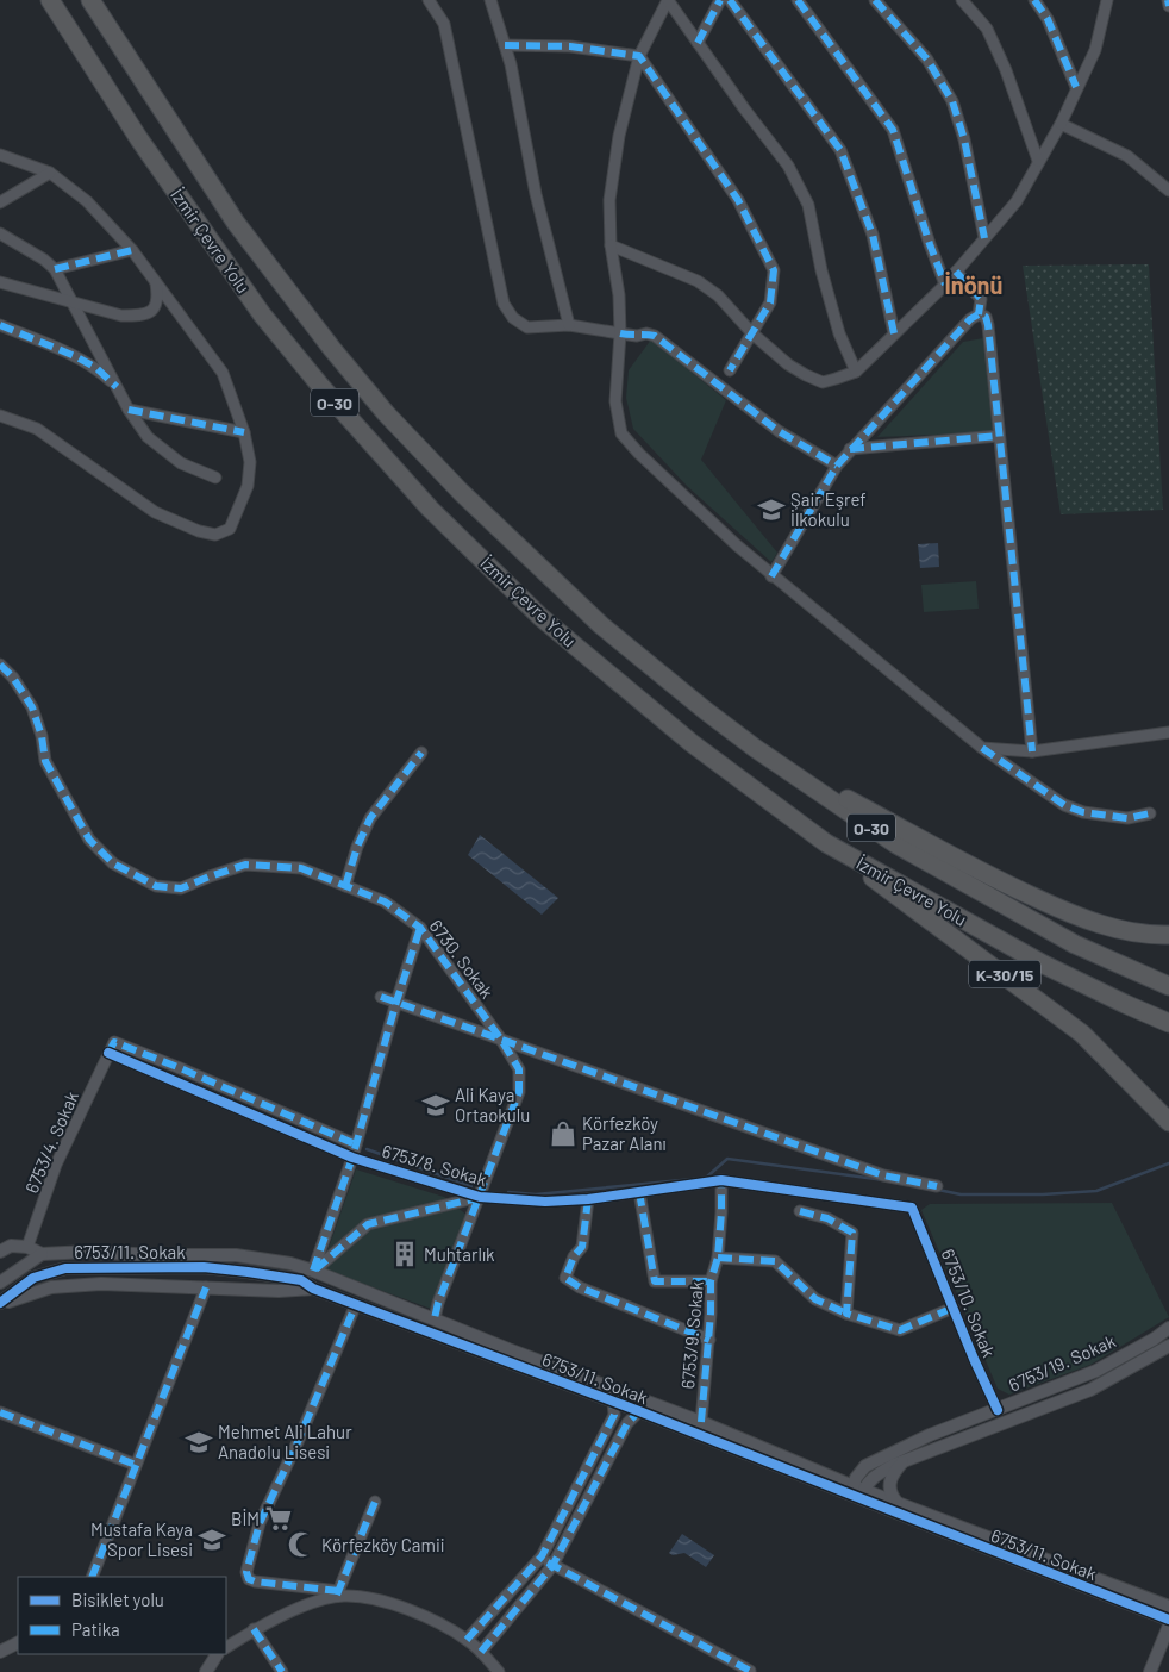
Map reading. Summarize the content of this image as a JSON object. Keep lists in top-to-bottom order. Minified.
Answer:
{"streets":{"highway":["İzmir Çevre Yolu","O-30","K-30/15"],"street":["6730. Sokak","6753/4. Sokak","6753/8. Sokak","6753/11. Sokak","6753/10. Sokak","6753/9. Sokak","6753/19. Sokak"]},"crossings":[["İzmir Çevre Yolu","K-30/15"],["6730. Sokak","6753/8. Sokak"],["6730. Sokak","6753/11. Sokak"],["6753/4. Sokak","6753/8. Sokak"],["6753/8. Sokak","6753/10. Sokak"],["6753/8. Sokak","6753/9. Sokak"],["6753/11. Sokak","6753/9. Sokak"],["6753/11. Sokak","6753/19. Sokak"],["6753/10. Sokak","6753/19. Sokak"]],"districts":["İnönü"],"places":{"school or university":["Şair Eşref İlkokulu","Ali Kaya Ortaokulu","Mehmet Ali Lahur Anadolu Lisesi","Mustafa Kaya Spor Lisesi"],"shop":["Körfezköy Pazar Alanı"],"building":["Muhtarlık"],"supermarket":["BİM"],"mosque":["Körfezköy Camii"]},"legend":["Bisiklet yolu","Patika"]}
